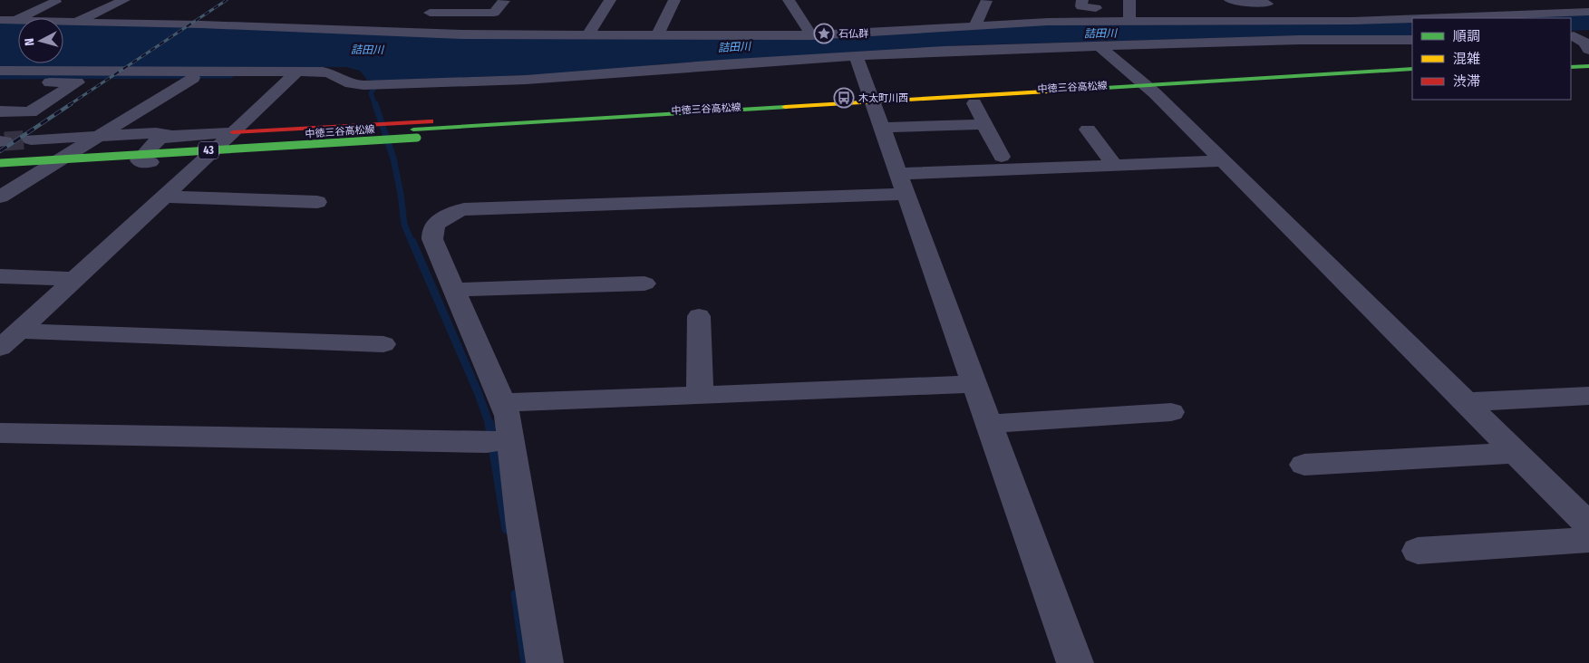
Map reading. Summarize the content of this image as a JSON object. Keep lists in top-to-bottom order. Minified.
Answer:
{"streets":{"main road":["中徳三谷高松線","43"]},"water":["詰田川"],"places":{"place":["石仏群"],"bus stop":["木太町川西"]},"legend":["順調","混雑","渋滞"],"north":"left"}
